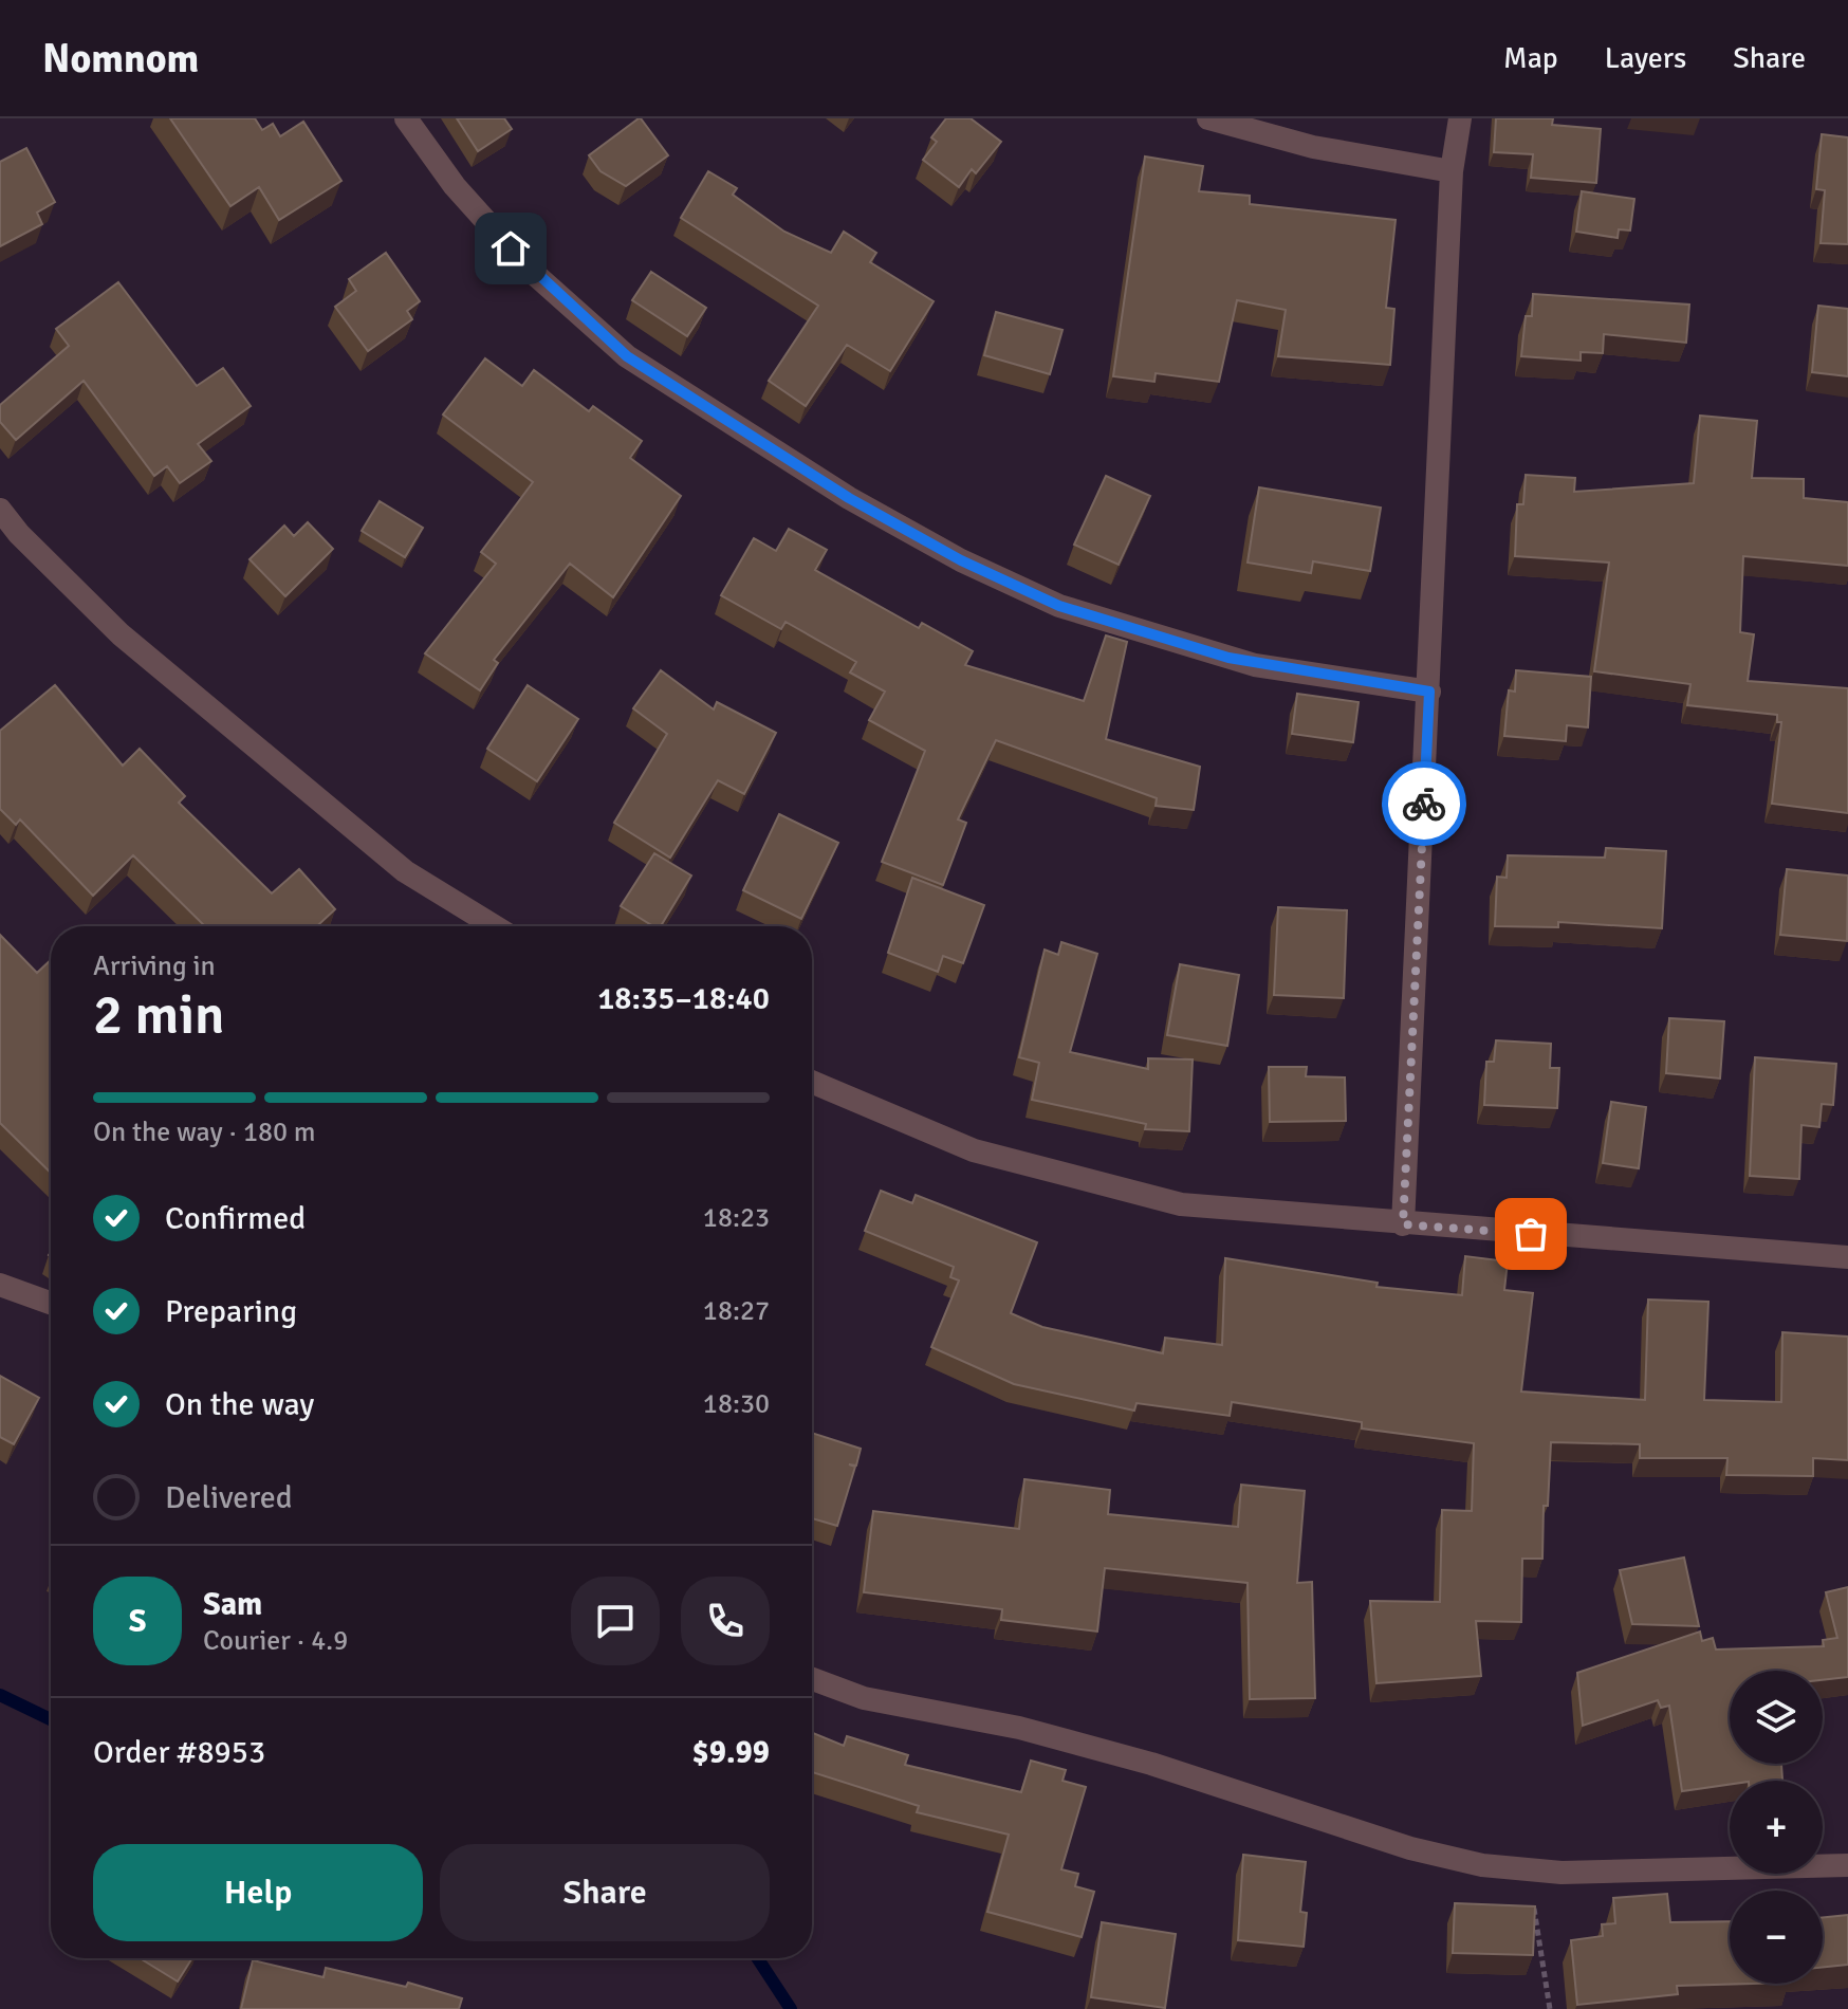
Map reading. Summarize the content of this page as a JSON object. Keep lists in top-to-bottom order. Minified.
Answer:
{"page":{"header":"Nomnom","nav":["Map","Layers","Share"],"heading":["2 min","Arriving in","18:35–18:40"],"panel":["Sam","Courier · 4.9","Order #8953","$9.99"],"bar":"On the way · 180 m","list":[["Confirmed","18:23"],["Preparing","18:27"],["On the way","18:30"],"Delivered"],"round":"S","map_buttons":["+","−"],"buttons":["Help","Share"]}}
